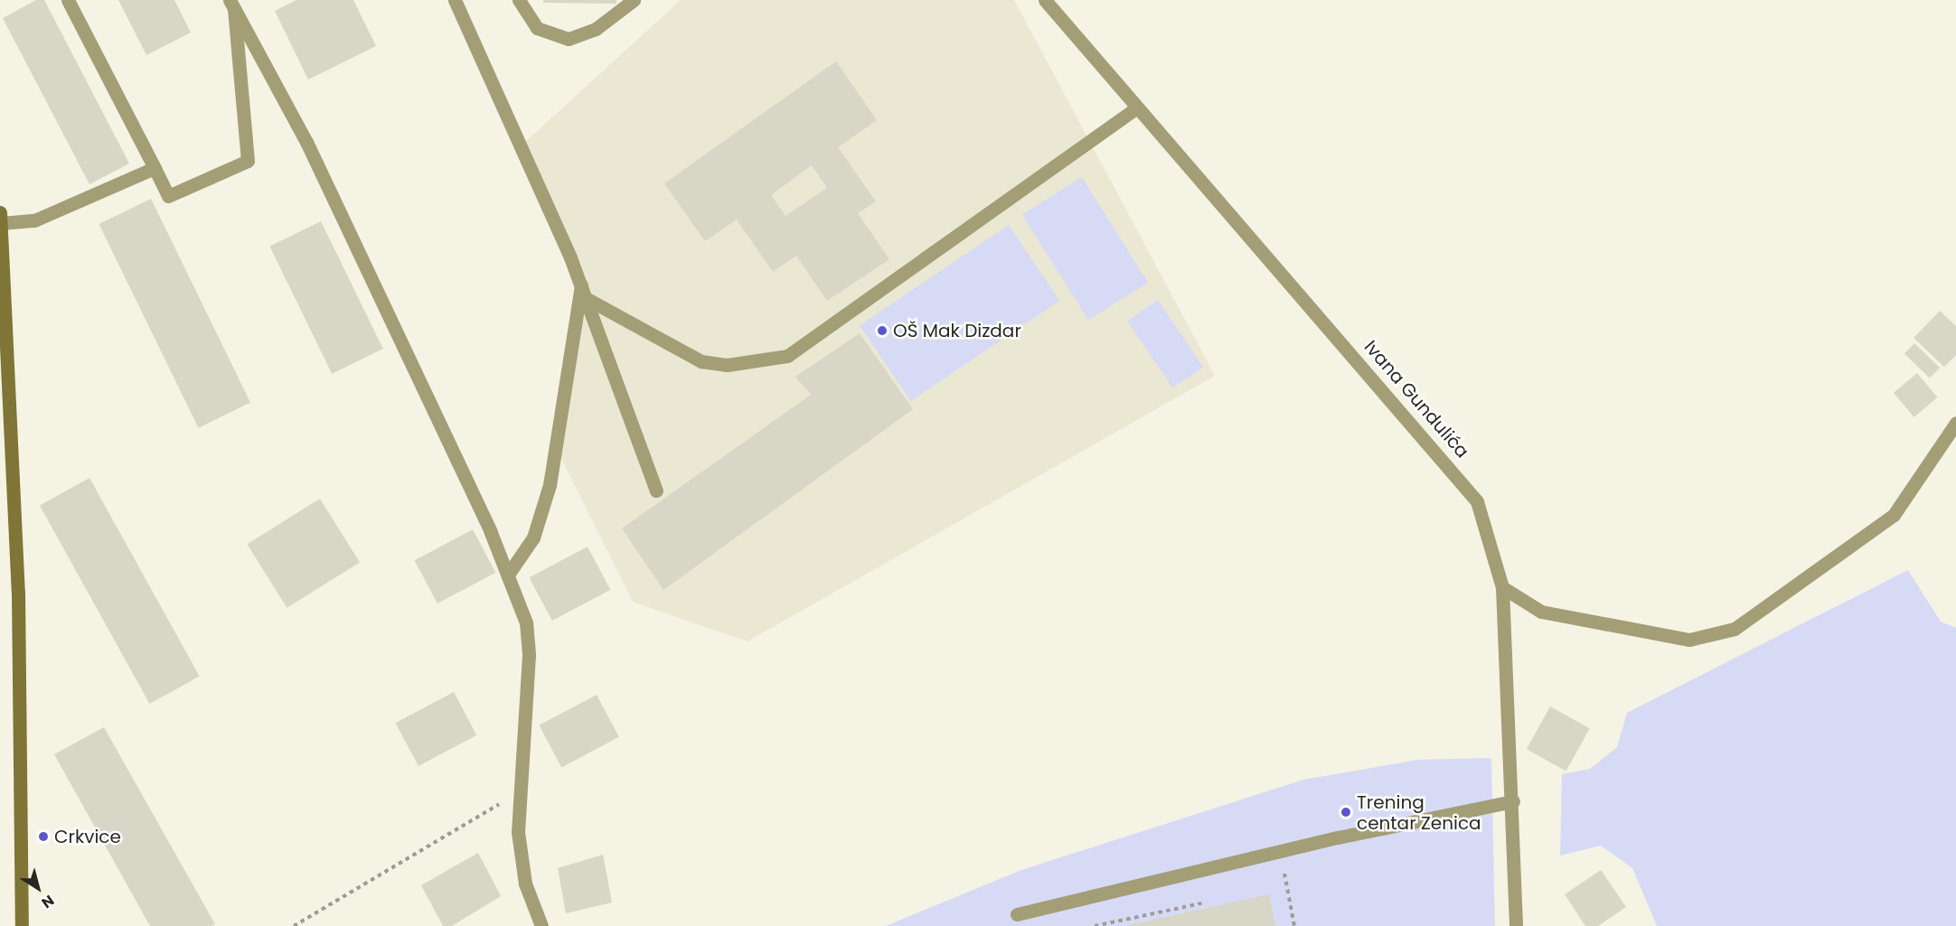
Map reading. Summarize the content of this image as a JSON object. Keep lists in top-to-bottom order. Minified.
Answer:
{"streets":{"street":["Ivana Gundulića"]},"places":["OŠ Mak Dizdar","Trening centar Zenica","Crkvice"],"north":"bottom right"}
